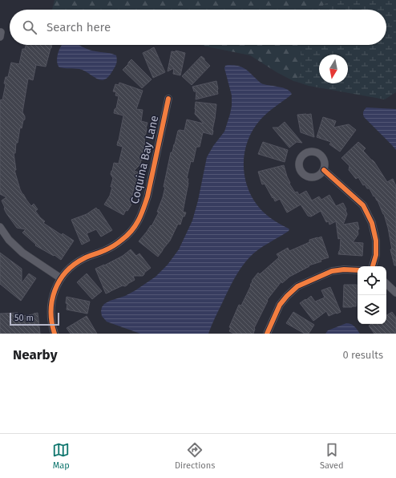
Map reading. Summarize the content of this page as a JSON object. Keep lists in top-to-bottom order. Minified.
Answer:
{"streets":{"street":["Coquina Bay Lane"]},"scale_bar":"50 m","north":"bottom","page":{"search":"Search here","scale":"50 m","heading":["Nearby","0 results"],"nav":["Map","Directions","Saved"]}}
